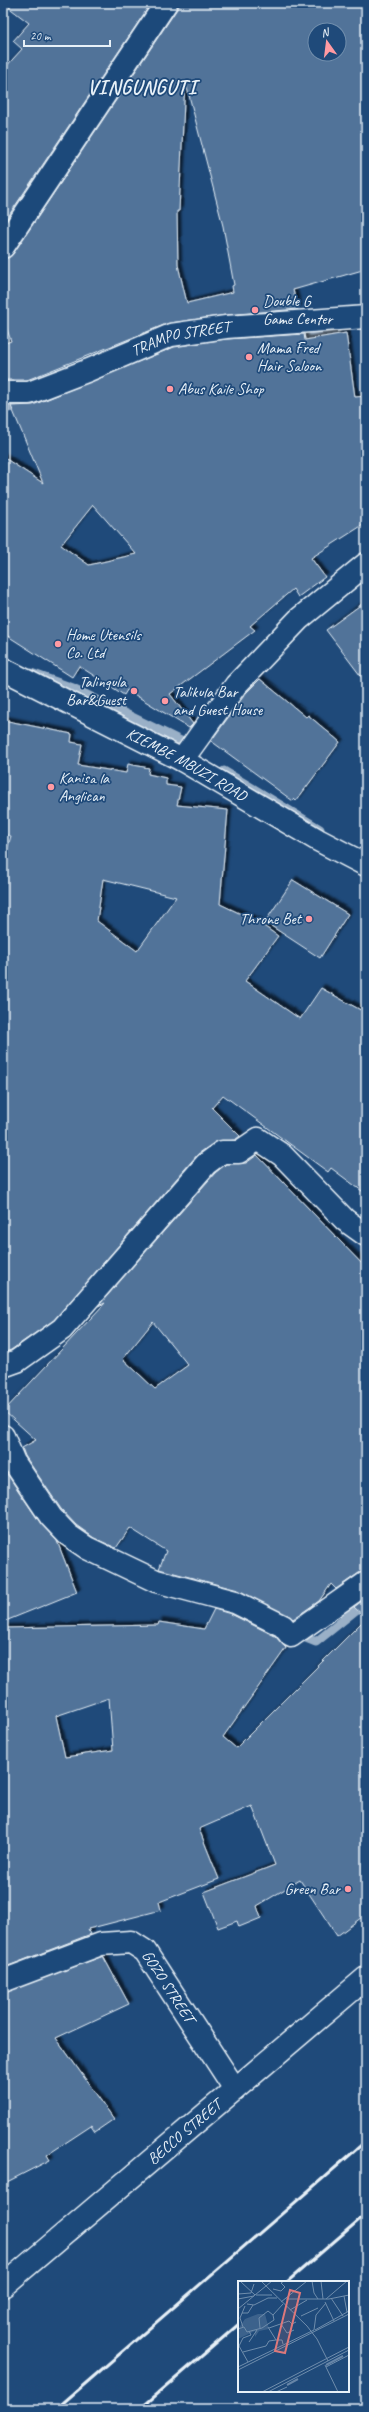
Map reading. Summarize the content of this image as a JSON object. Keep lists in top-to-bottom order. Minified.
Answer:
{"streets":{"street":["TRAMPO STREET","KIEMBE MBUZI ROAD","GOZO STREET","BECCO STREET"]},"crossings":[["GOZO STREET","BECCO STREET"]],"districts":["VINGUNGUTI"],"places":["Double G Game Center","Mama Fred Hair Saloon","Abus Kaile Shop","Home Utensils Co. Ltd","Talingula Bar&Guest","Talikula Bar and Guest House","Kanisa la Anglican","Throne Bet","Green Bar"],"scale_bar":"20 m","north":"top"}
